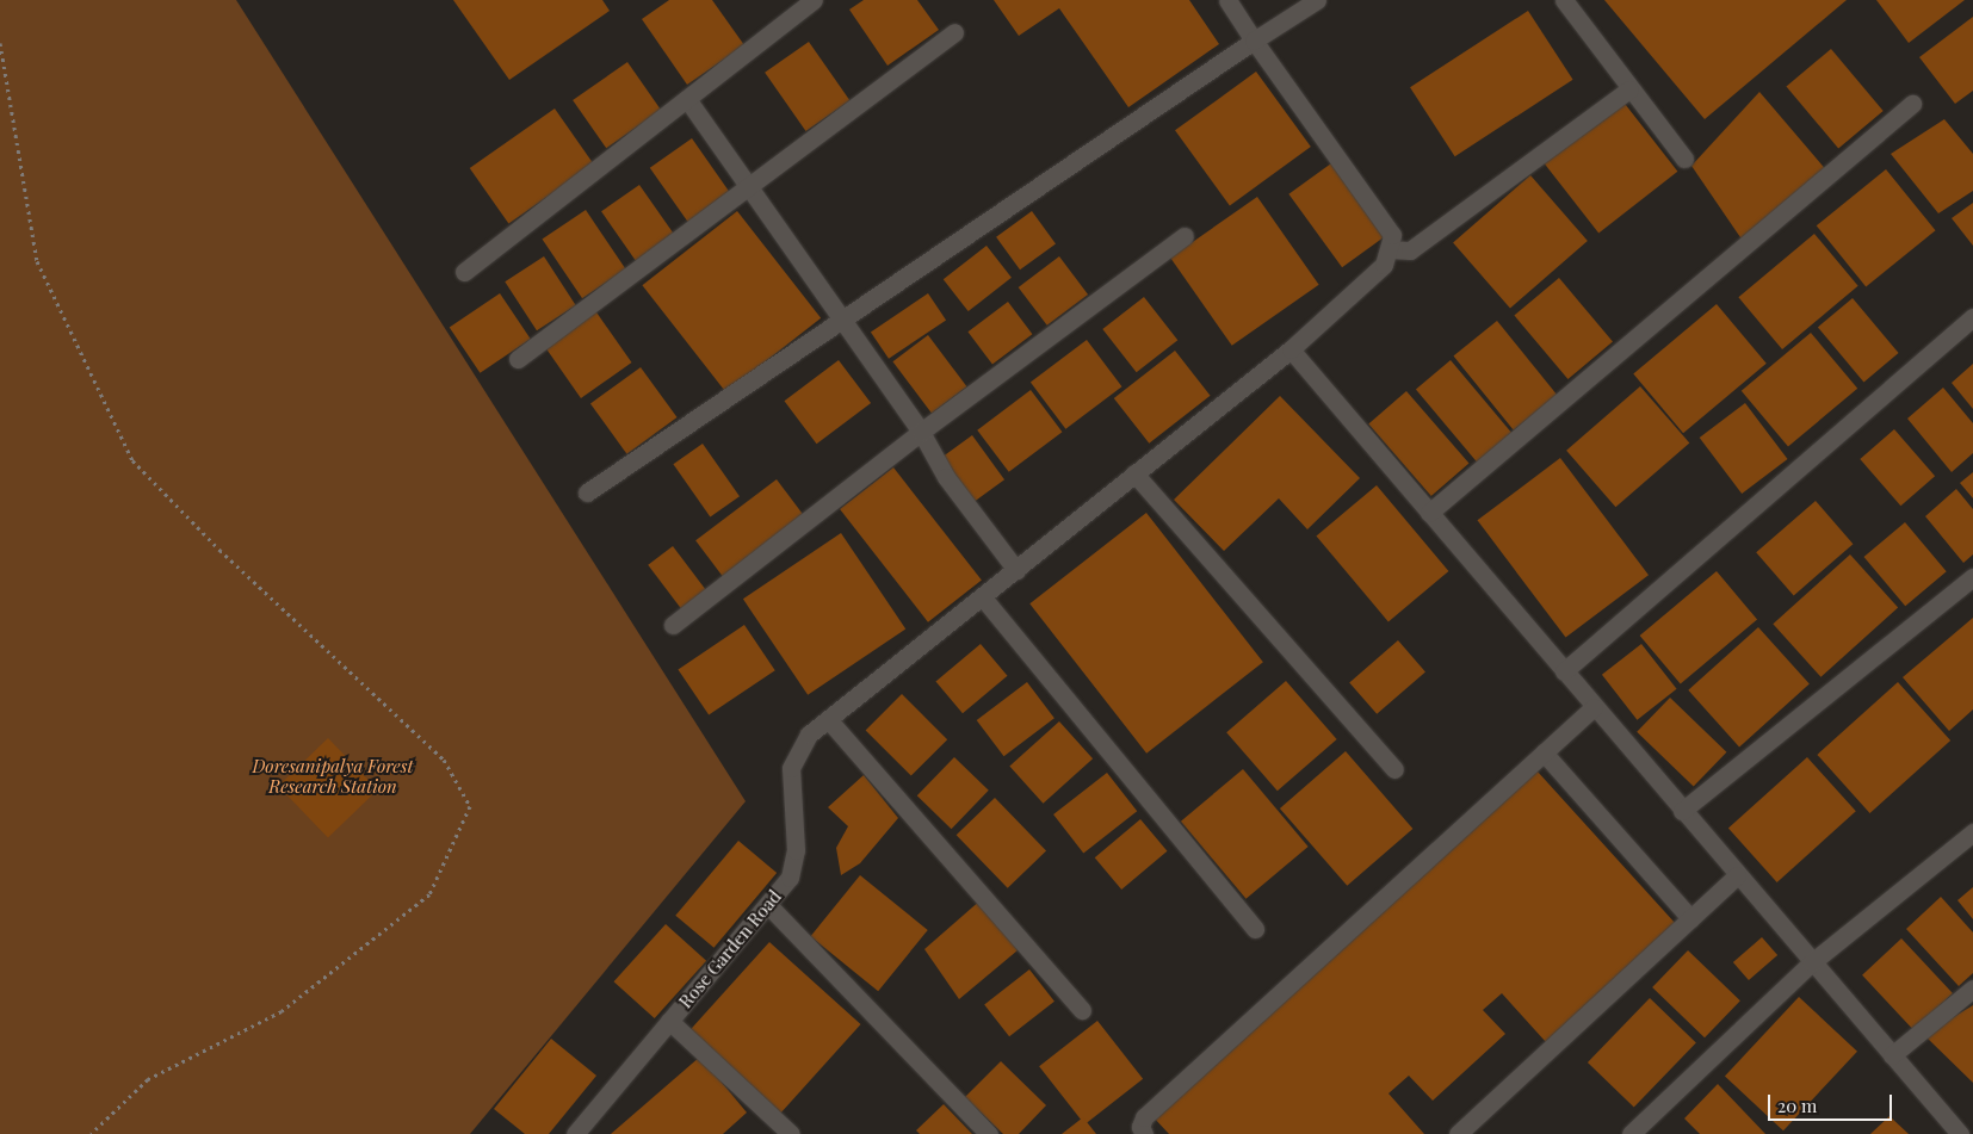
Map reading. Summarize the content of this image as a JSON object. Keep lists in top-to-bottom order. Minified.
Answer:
{"streets":{"street":["Rose Garden Road"]},"parks":["Doresanipalya Forest Research Station"],"scale_bar":"20 m"}
